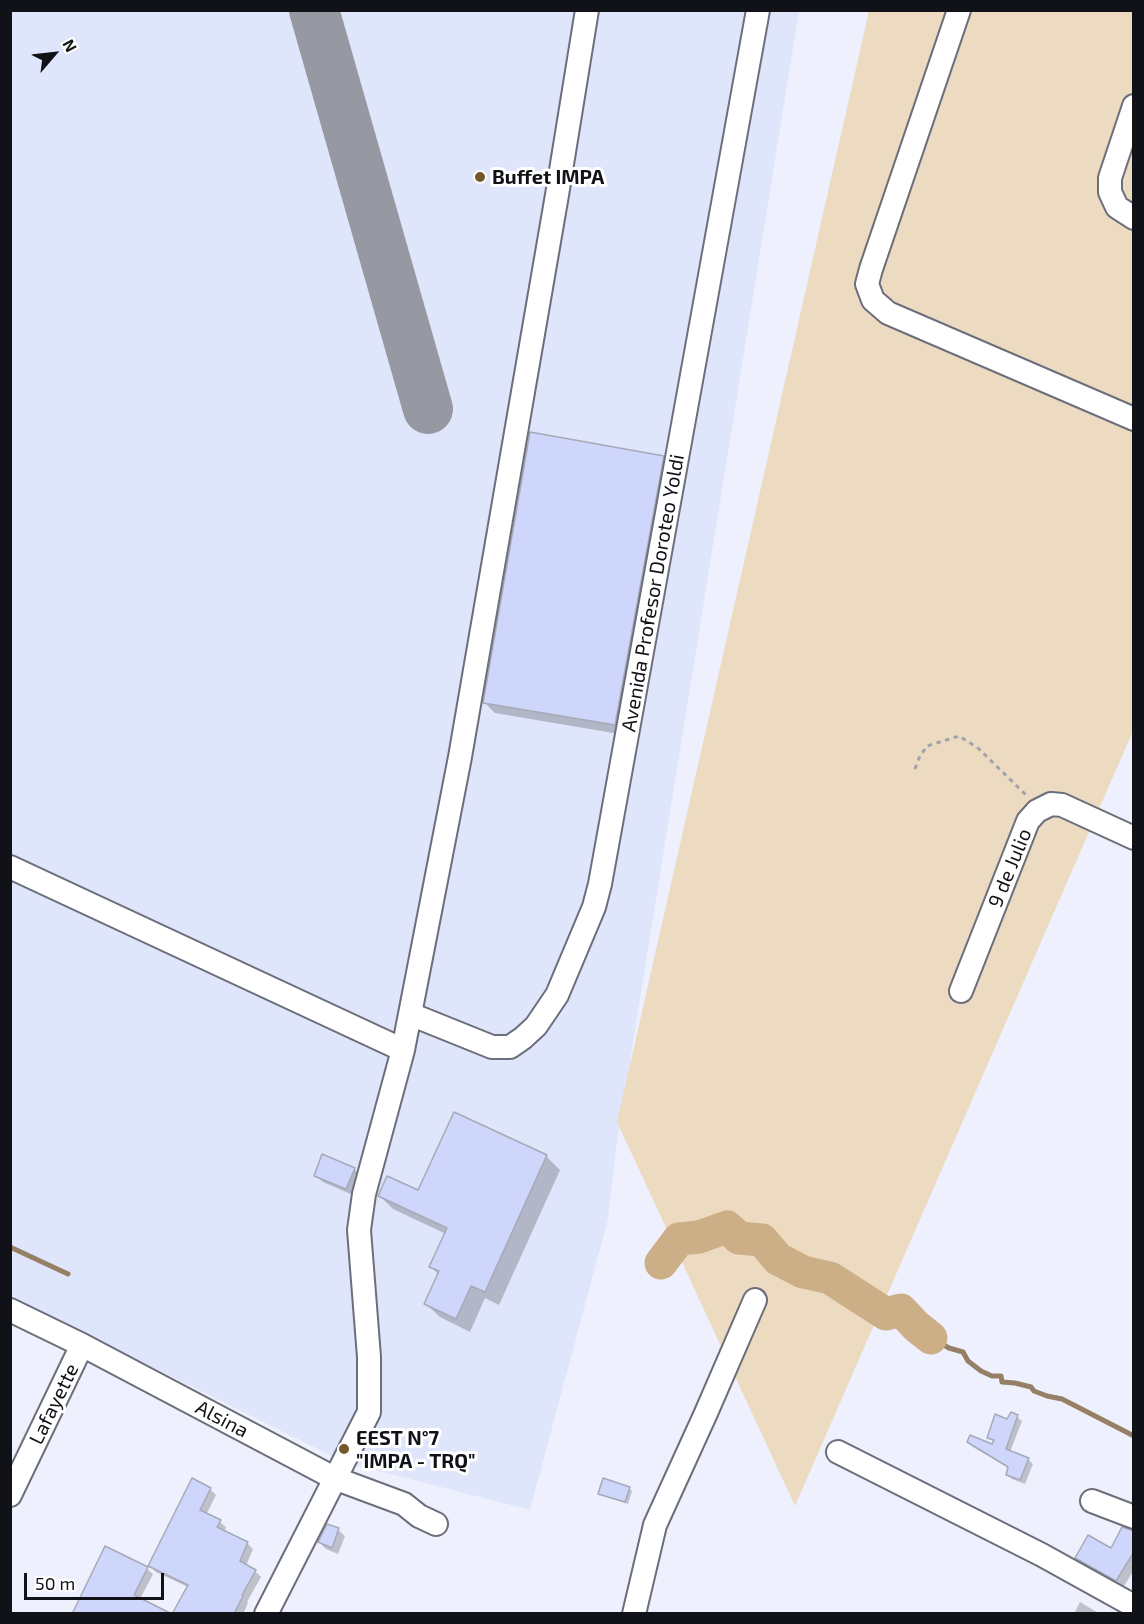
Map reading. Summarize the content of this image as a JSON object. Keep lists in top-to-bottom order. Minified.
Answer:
{"streets":{"street":["Avenida Profesor Doroteo Yoldi","9 de Julio","Lafayette","Alsina"]},"crossings":[["Lafayette","Alsina"]],"places":["Buffet IMPA","EEST N°7 \"IMPA - TRQ\""],"scale_bar":"50 m","north":"top right"}
